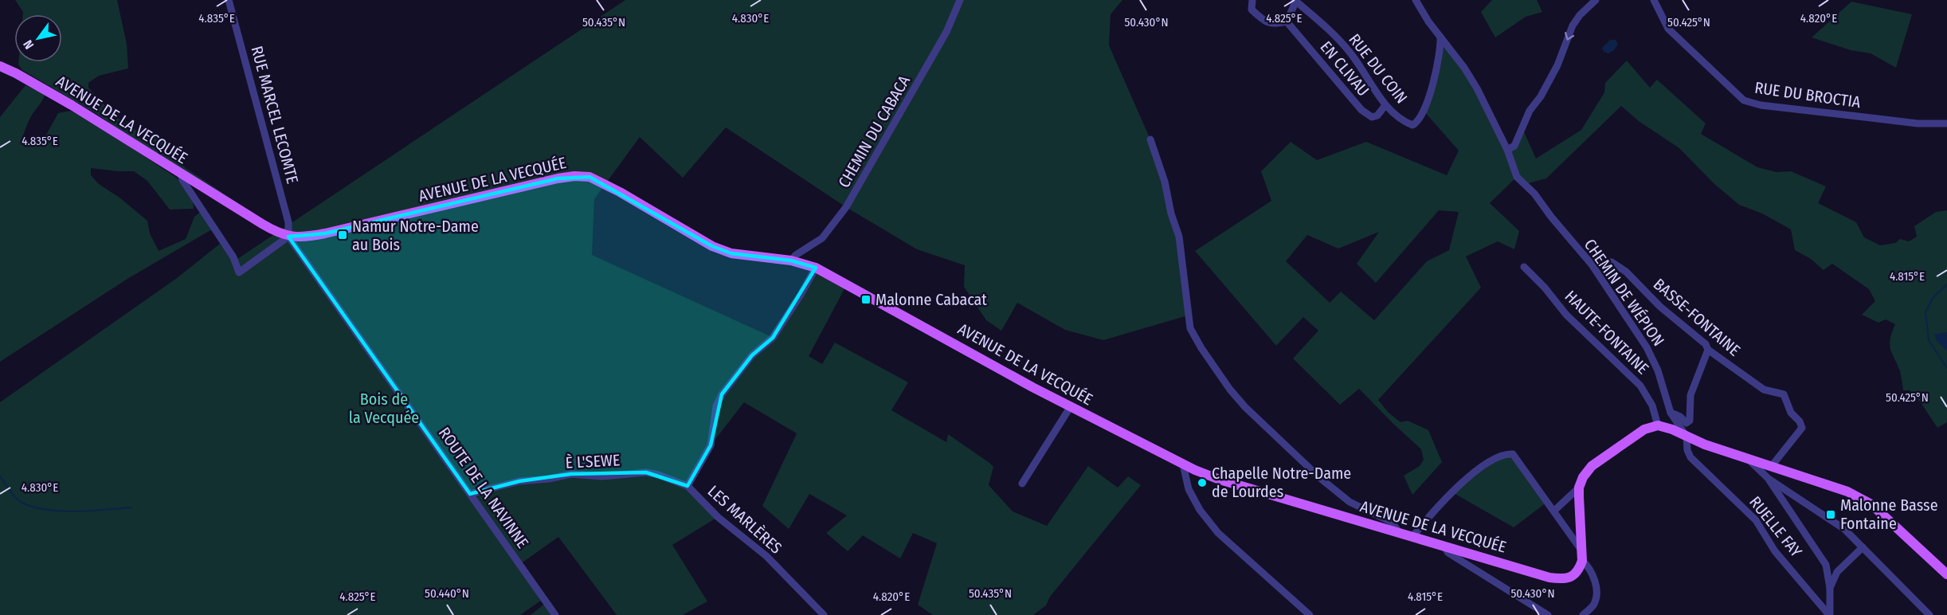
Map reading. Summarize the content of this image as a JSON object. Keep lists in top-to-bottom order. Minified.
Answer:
{"streets":{"main road":["AVENUE DE LA VECQUÉE"],"street":["EN CLIVAU","RUE DU COIN","RUE DU BROCTIA","RUE MARCEL LECOMTE","CHEMIN DU CABACA","CHEMIN DE WÉPION","BASSE-FONTAINE","HAUTE-FONTAINE","È L'SEWE","ROUTE DE LA NAVINNE","LES MARLÈRES","RUELLE FAY"]},"crossings":[["EN CLIVAU","RUE DU COIN"],["RUE MARCEL LECOMTE","AVENUE DE LA VECQUÉE"],["RUE MARCEL LECOMTE","ROUTE DE LA NAVINNE"],["AVENUE DE LA VECQUÉE","CHEMIN DU CABACA"],["AVENUE DE LA VECQUÉE","ROUTE DE LA NAVINNE"],["AVENUE DE LA VECQUÉE","LES MARLÈRES"],["CHEMIN DE WÉPION","BASSE-FONTAINE"],["CHEMIN DE WÉPION","RUELLE FAY"],["È L'SEWE","ROUTE DE LA NAVINNE"],["È L'SEWE","LES MARLÈRES"]],"parks":["Bois de la Vecquée"],"places":{"transit":["Namur Notre-Dame au Bois","Malonne Cabacat","Malonne Basse Fontaine"],"other":["Chapelle Notre-Dame de Lourdes"]},"north":"bottom left","coordinates":["4.835°E","4.830°E","4.825°E","4.820°E","50.425°N","50.435°N","50.430°N","4.815°E","50.440°N"]}
